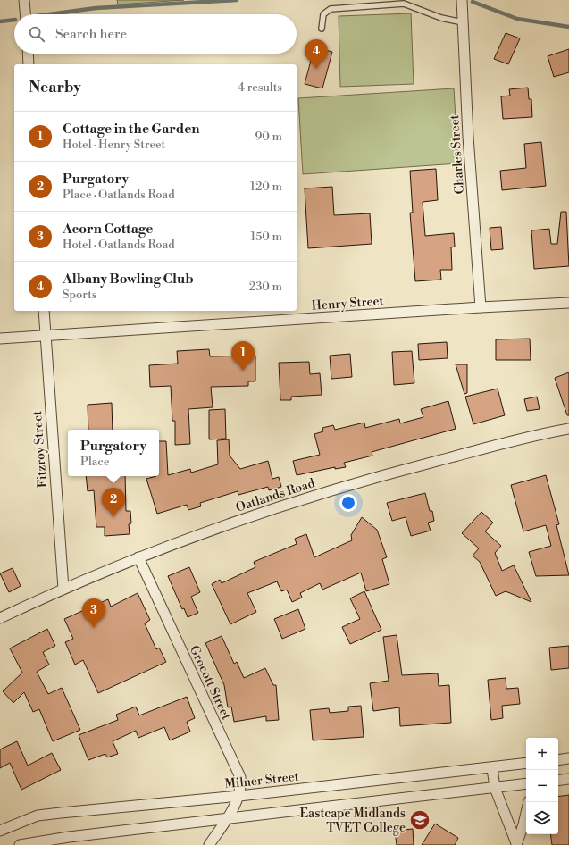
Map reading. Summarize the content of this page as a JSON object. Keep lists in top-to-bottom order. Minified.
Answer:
{"streets":{"street":["Charles Street","Henry Street","Fitzroy Street","Oatlands Road","Grocott Street","Milner Street"]},"crossings":[["Charles Street","Henry Street"],["Henry Street","Fitzroy Street"],["Fitzroy Street","Oatlands Road"],["Oatlands Road","Grocott Street"],["Grocott Street","Milner Street"]],"places":{"school or university":["Eastcape Midlands TVET College"]},"page":{"search":"Search here","pins":["4","1","2","3"],"heading":["Nearby","4 results"],"list":[{"mark":"1","name":"Cottage in the Garden","note":"Hotel · Henry Street","value":"90 m"},{"mark":"2","name":"Purgatory","note":"Place · Oatlands Road","value":"120 m"},{"mark":"3","name":"Acorn Cottage","note":"Hotel · Oatlands Road","value":"150 m"},{"mark":"4","name":"Albany Bowling Club","note":"Sports","value":"230 m"}],"popup":["Purgatory","Place"],"map_buttons":["+","−"]}}
